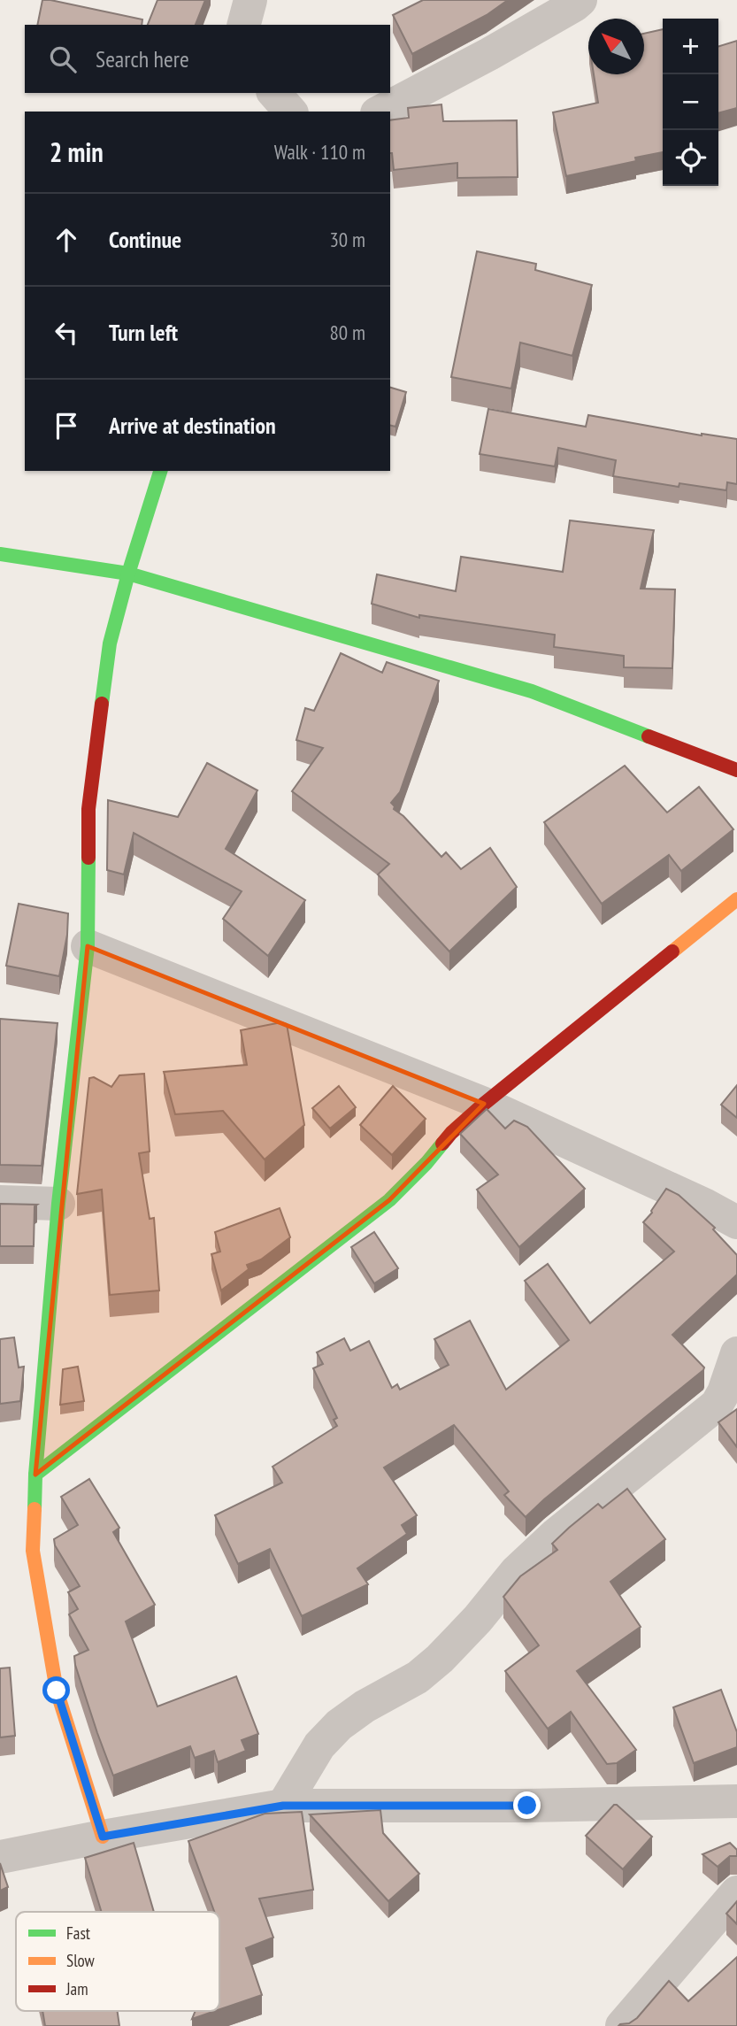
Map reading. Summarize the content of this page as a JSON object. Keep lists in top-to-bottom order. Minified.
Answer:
{"legend":["Fast","Slow","Jam"],"north":"top left","page":{"map_buttons":["+","−"],"search":"Search here","heading":["2 min","Walk · 110 m"],"list":[["Continue","30 m"],["Turn left","80 m"],"Arrive at destination"]}}
